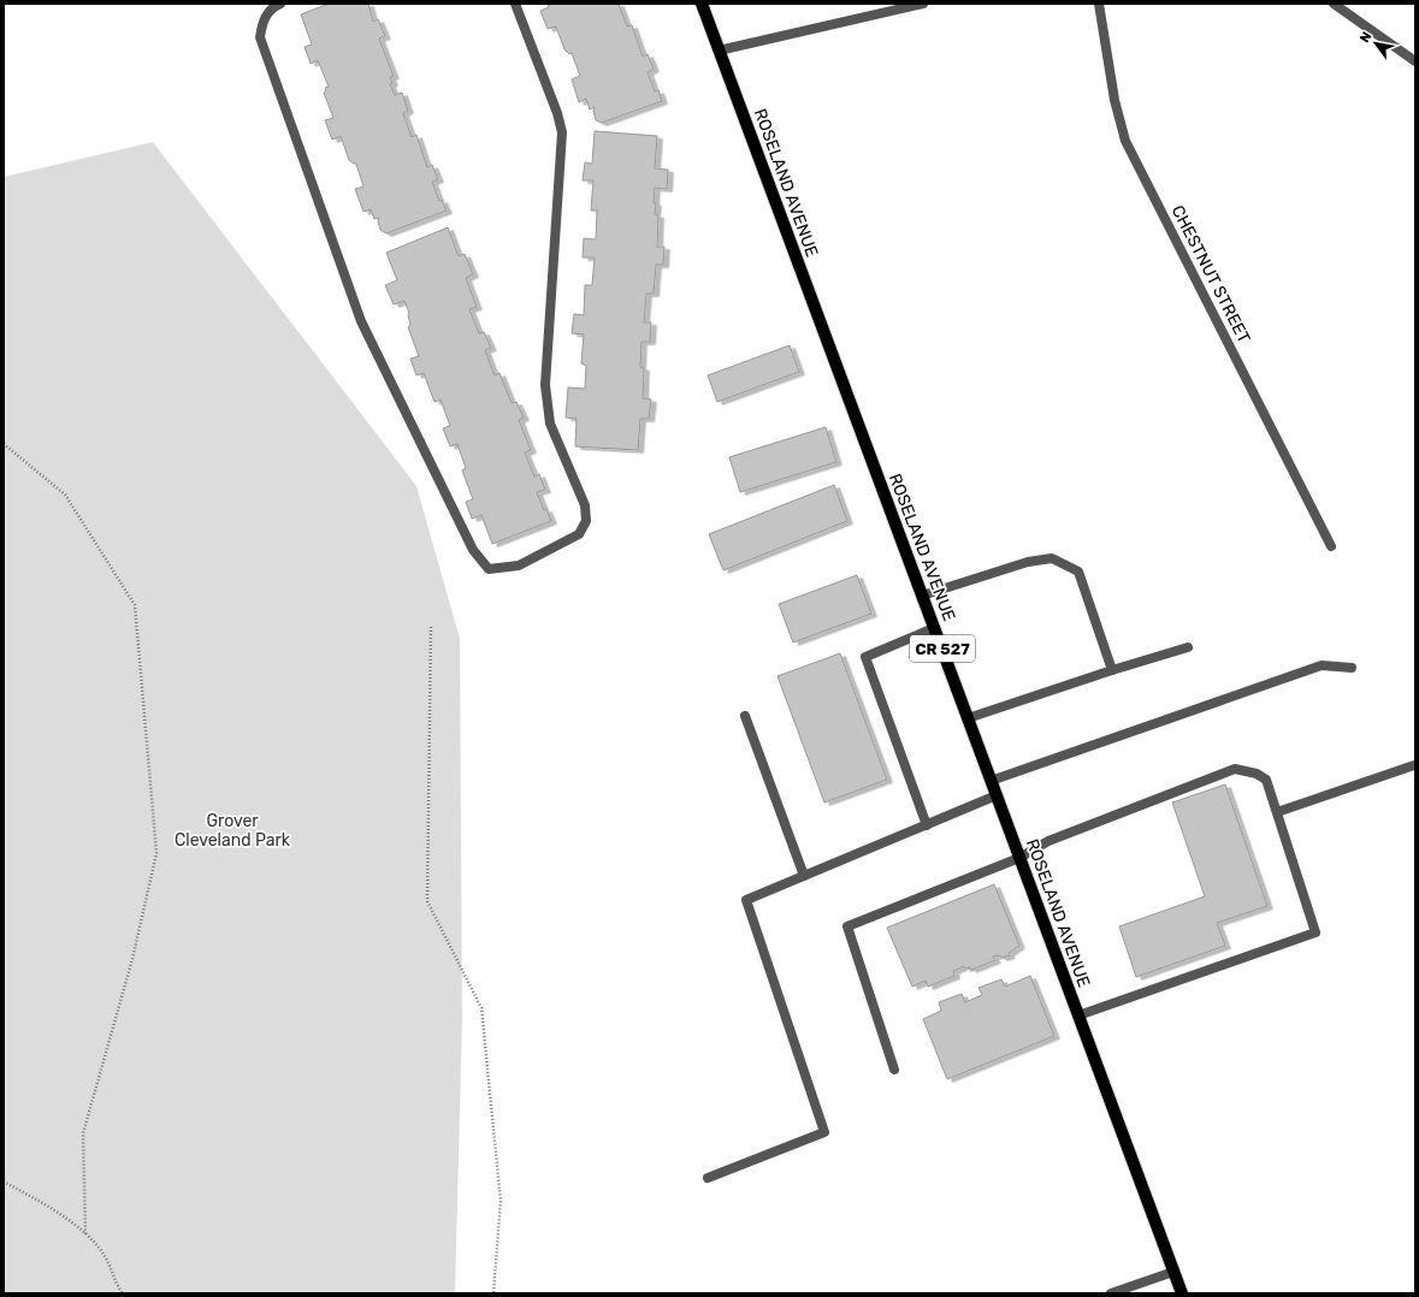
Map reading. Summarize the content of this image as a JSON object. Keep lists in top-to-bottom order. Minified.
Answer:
{"streets":{"main road":["ROSELAND AVENUE","CR 527"],"street":["CHESTNUT STREET"]},"parks":["Grover Cleveland Park"],"north":"top left"}
